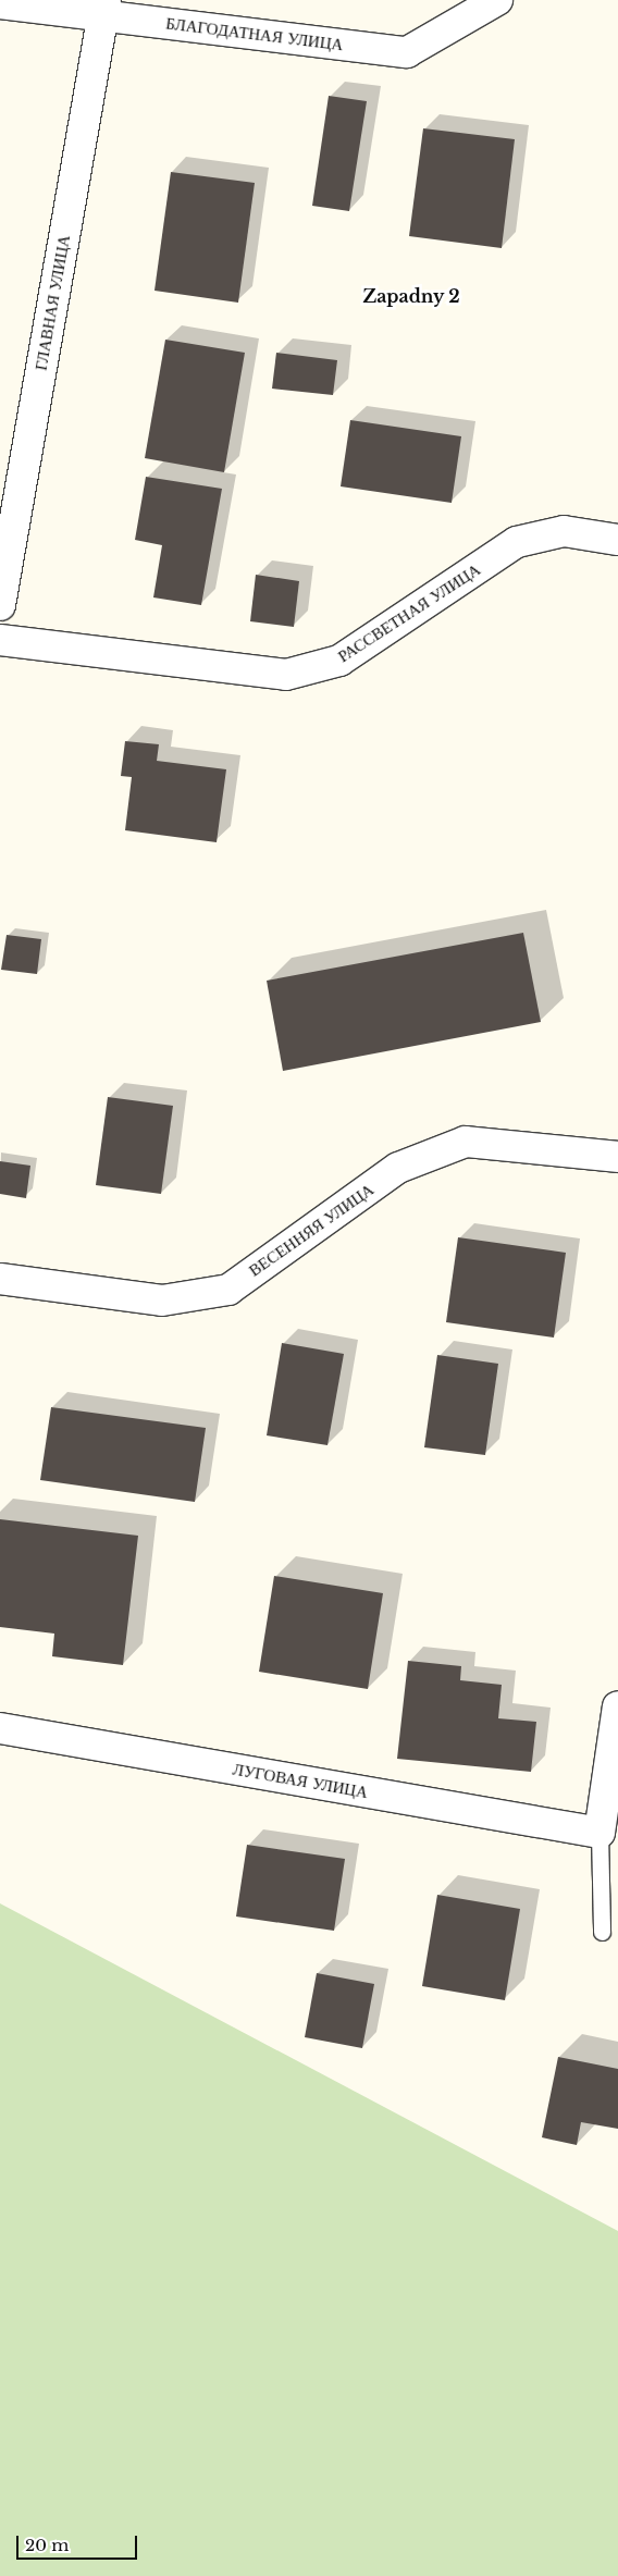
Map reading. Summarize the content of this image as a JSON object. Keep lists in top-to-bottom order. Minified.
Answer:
{"streets":{"street":["БЛАГОДАТНАЯ УЛИЦА","ГЛАВНАЯ УЛИЦА","РАССВЕТНАЯ УЛИЦА","ВЕСЕННЯЯ УЛИЦА","ЛУГОВАЯ УЛИЦА"]},"crossings":[["БЛАГОДАТНАЯ УЛИЦА","ГЛАВНАЯ УЛИЦА"]],"districts":["Zapadny 2"],"scale_bar":"20 m"}
